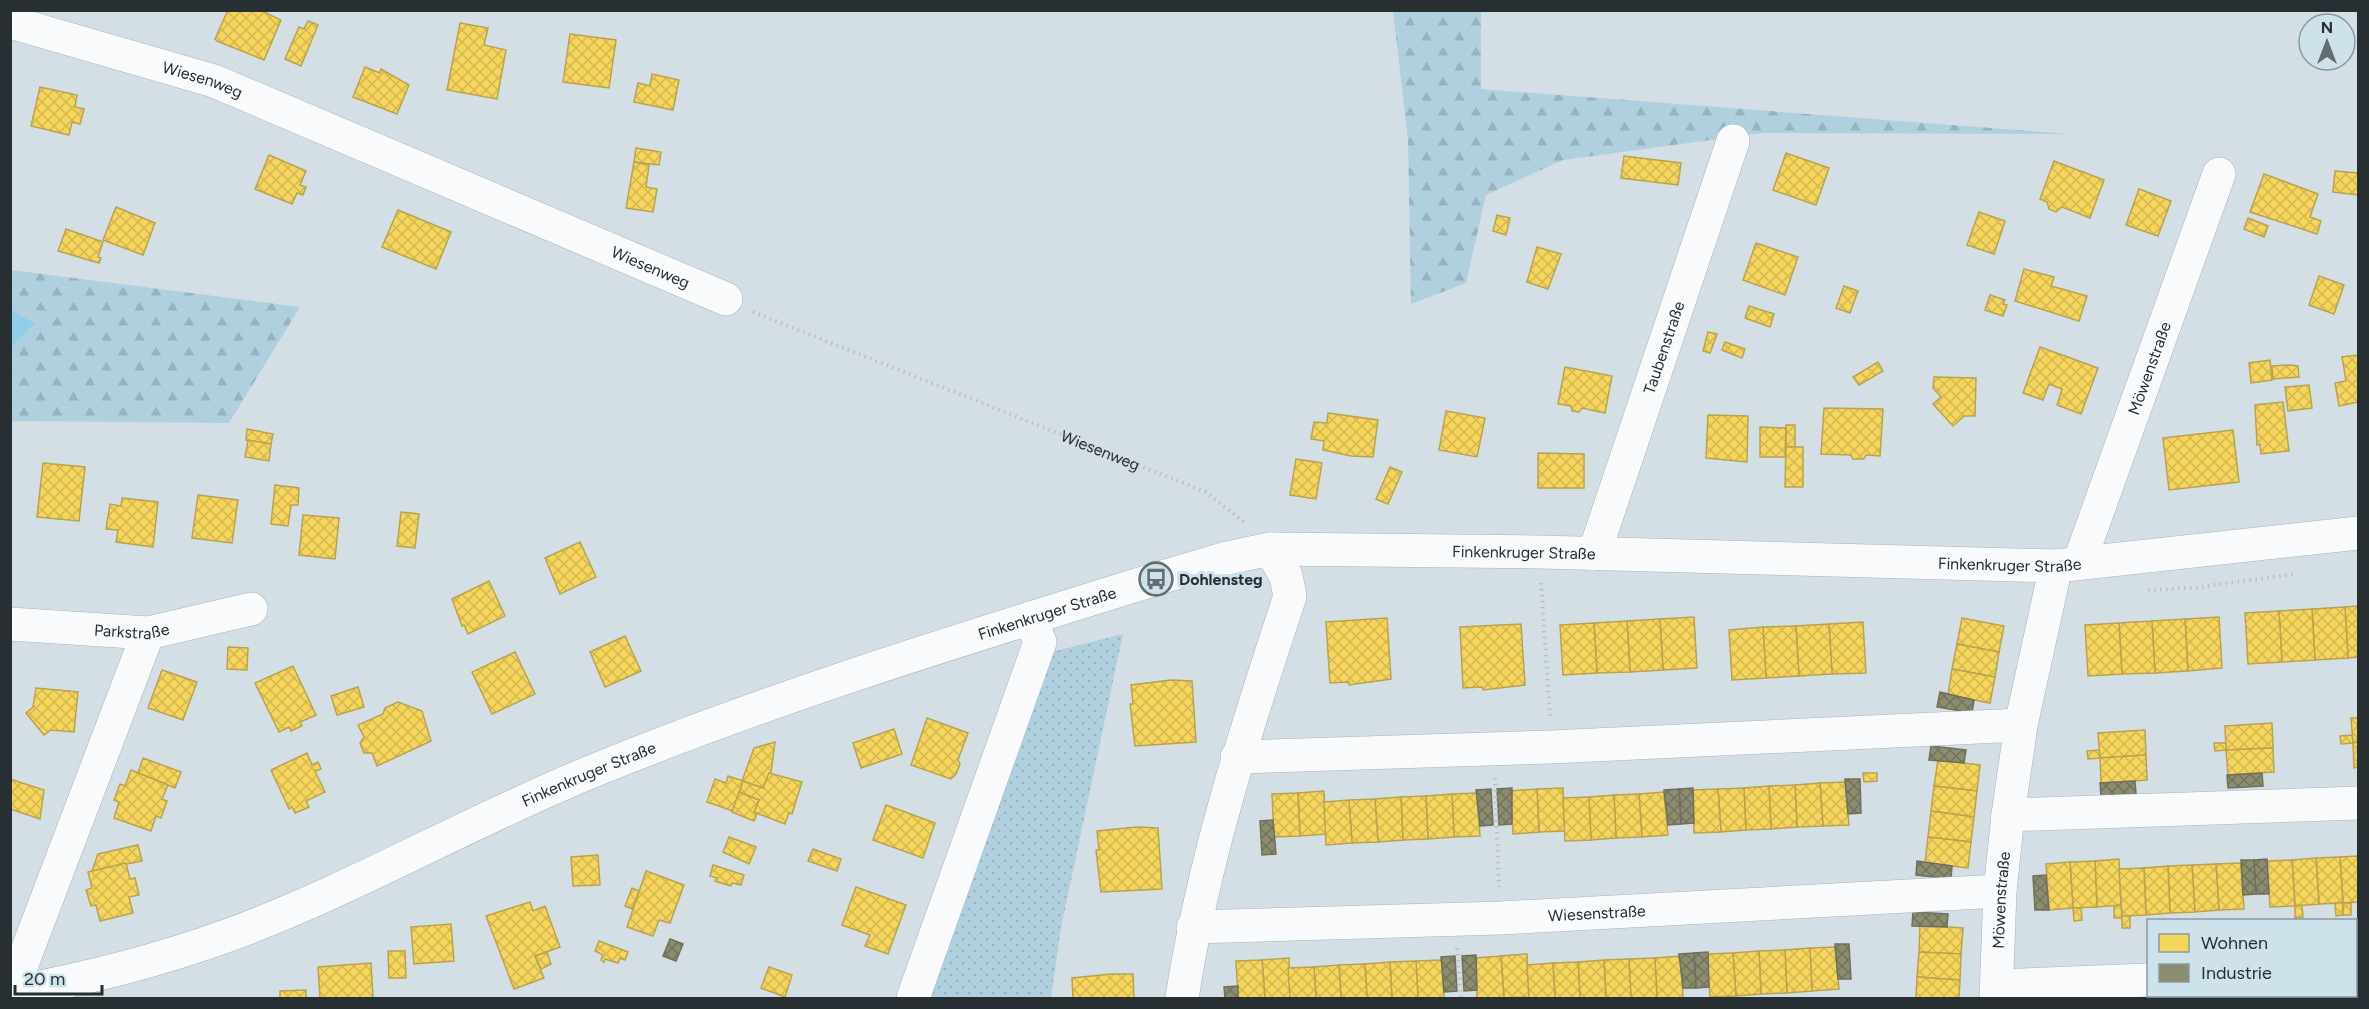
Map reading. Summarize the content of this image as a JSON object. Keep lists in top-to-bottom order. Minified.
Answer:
{"streets":{"street":["Wiesenweg","Taubenstraße","Möwenstraße","Finkenkruger Straße","Parkstraße","Wiesenstraße"]},"crossings":[["Wiesenweg","Finkenkruger Straße"],["Taubenstraße","Finkenkruger Straße"],["Möwenstraße","Finkenkruger Straße"],["Möwenstraße","Wiesenstraße"]],"places":{"bus stop":["Dohlensteg"]},"legend":["Wohnen","Industrie"],"scale_bar":"20 m","north":"top"}
